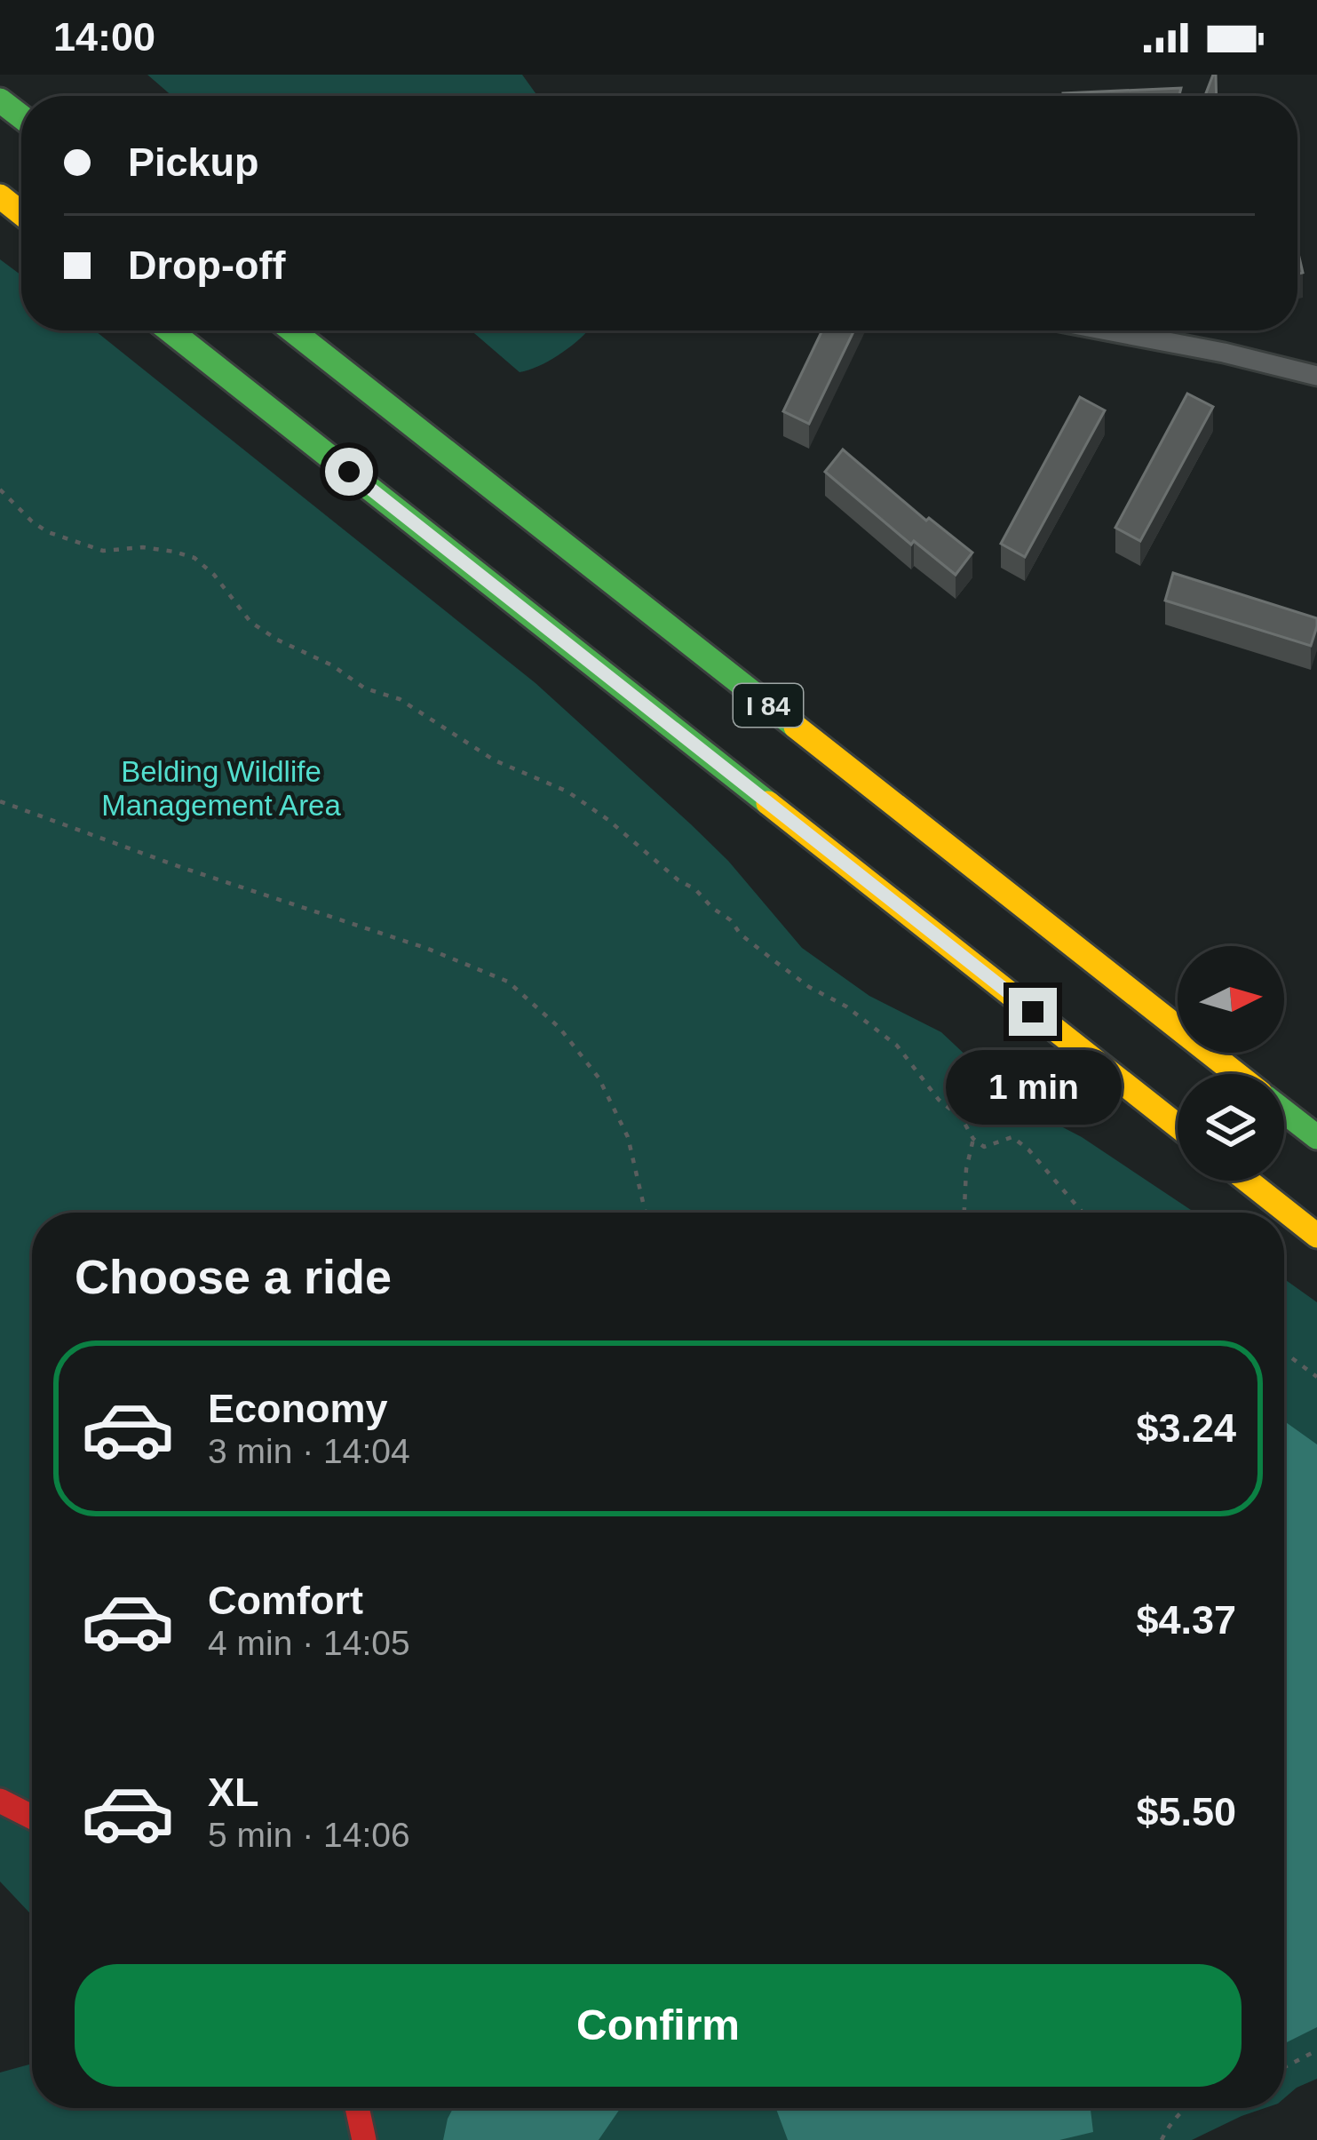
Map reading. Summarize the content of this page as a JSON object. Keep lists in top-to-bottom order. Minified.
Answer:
{"streets":{"main road":["I 84"]},"parks":["Belding Wildlife Management Area"],"north":"right","page":{"status":"14:00","banner":["Pickup","Drop-off"],"bubble":"1 min","heading":"Choose a ride","list":[{"name":"Economy","note":"3 min · 14:04","value":"$3.24"},{"name":"Comfort","note":"4 min · 14:05","value":"$4.37"},{"name":"XL","note":"5 min · 14:06","value":"$5.50"}],"buttons":"Confirm"}}
